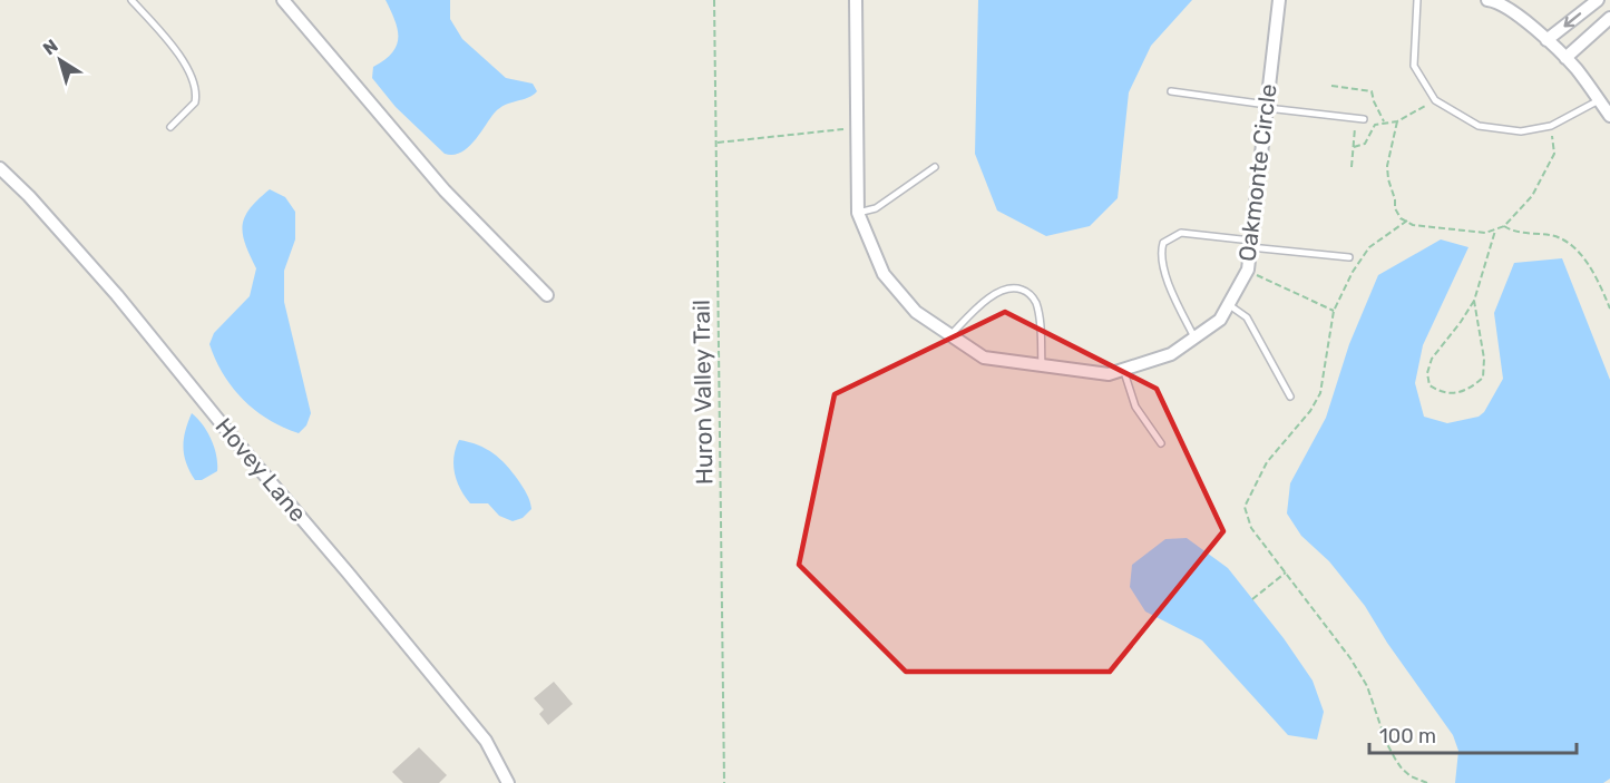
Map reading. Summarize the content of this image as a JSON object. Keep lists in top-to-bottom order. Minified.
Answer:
{"streets":{"street":["Oakmonte Circle","Hovey Lane"],"path":["Huron Valley Trail"]},"scale_bar":"100 m","north":"top left"}
